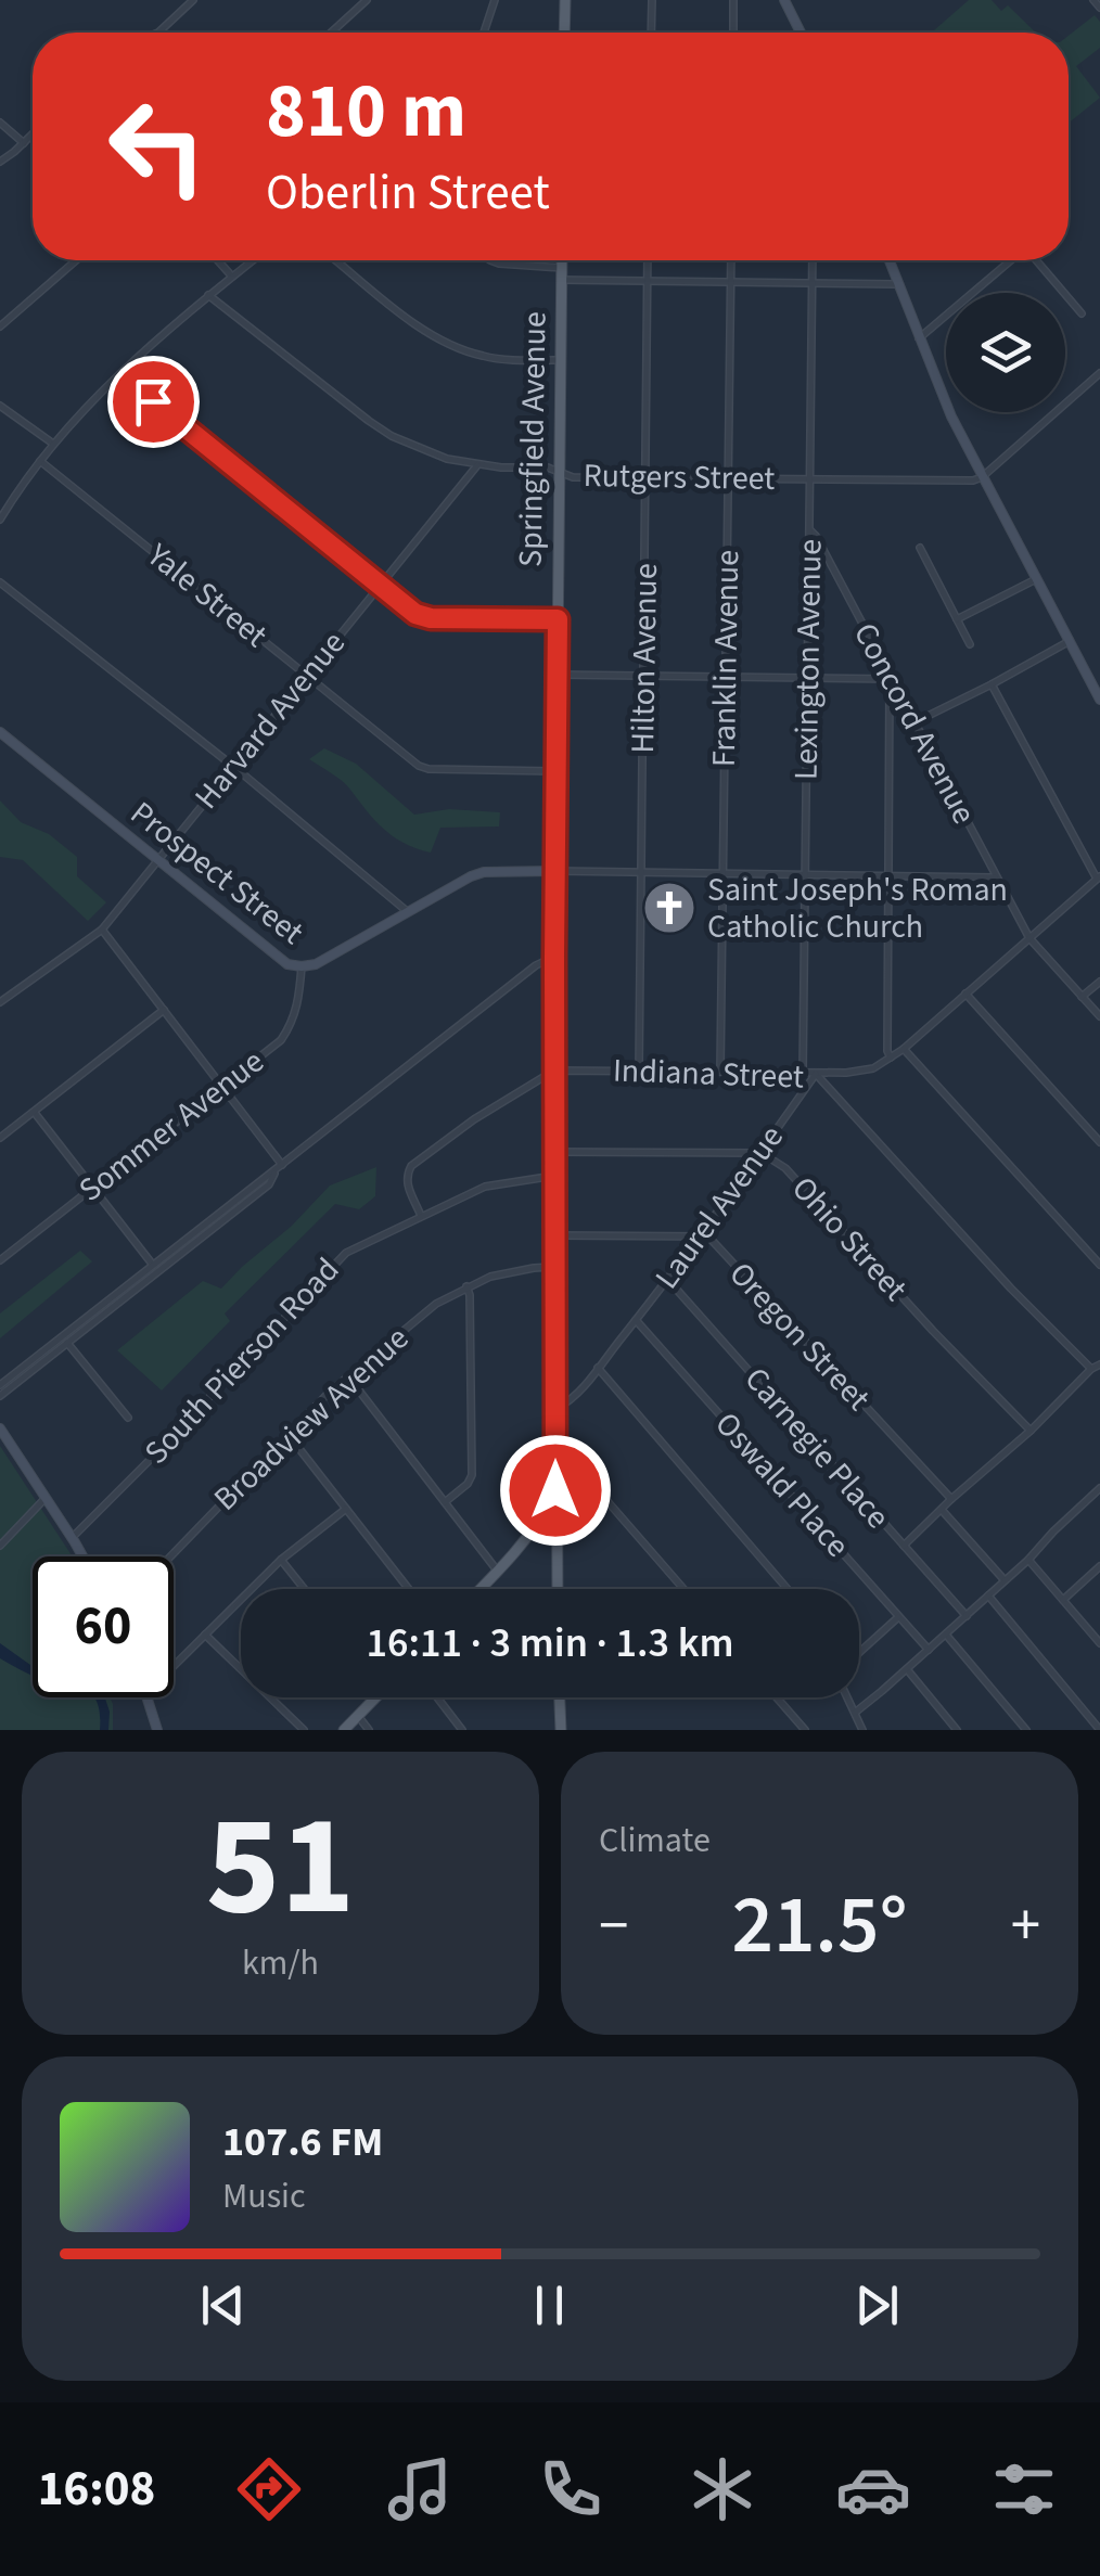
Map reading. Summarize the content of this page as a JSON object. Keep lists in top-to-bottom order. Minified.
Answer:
{"streets":{"main road":["Springfield Avenue"],"street":["Rutgers Street","Yale Street","Hilton Avenue","Franklin Avenue","Lexington Avenue","Harvard Avenue","Concord Avenue","Prospect Street","Indiana Street","Sommer Avenue","Laurel Avenue","Ohio Street","Oregon Street","South Pierson Road","Broadview Avenue","Carnegie Place","Oswald Place"]},"crossings":[["Springfield Avenue","Rutgers Street"],["Springfield Avenue","Yale Street"],["Springfield Avenue","Prospect Street"],["Springfield Avenue","Indiana Street"],["Springfield Avenue","Laurel Avenue"],["Springfield Avenue","Ohio Street"],["Springfield Avenue","Oregon Street"],["Springfield Avenue","South Pierson Road"],["Springfield Avenue","Broadview Avenue"],["Rutgers Street","Hilton Avenue"],["Rutgers Street","Franklin Avenue"],["Rutgers Street","Lexington Avenue"],["Rutgers Street","Harvard Avenue"],["Yale Street","Harvard Avenue"],["Hilton Avenue","Prospect Street"],["Hilton Avenue","Indiana Street"],["Franklin Avenue","Prospect Street"],["Franklin Avenue","Indiana Street"],["Lexington Avenue","Concord Avenue"],["Lexington Avenue","Prospect Street"],["Lexington Avenue","Indiana Street"],["Harvard Avenue","Prospect Street"],["Concord Avenue","Prospect Street"],["Prospect Street","Sommer Avenue"],["Indiana Street","Laurel Avenue"],["Laurel Avenue","Ohio Street"],["Laurel Avenue","Oregon Street"],["Laurel Avenue","Carnegie Place"],["Laurel Avenue","Oswald Place"]],"places":{"church":["Saint Joseph's Roman Catholic Church"]},"page":{"turn":["810 m","Oberlin Street"],"limit":"60","trip":"16:11 · 3 min · 1.3 km","tile":[["51","km/h"],"Climate"],"heat":["−","21.5°","+"],"song":["107.6 FM","Music"],"tabs":"16:08"}}
